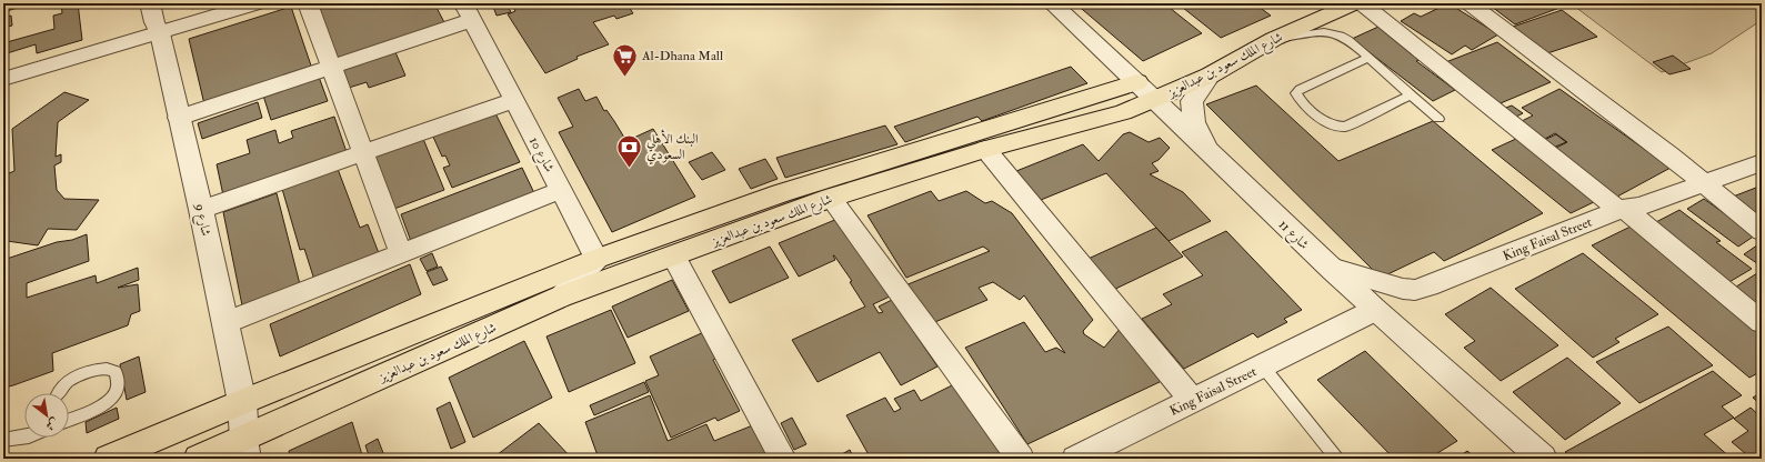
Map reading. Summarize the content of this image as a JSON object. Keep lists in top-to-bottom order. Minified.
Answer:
{"streets":{"main road":["شارع الملك سعود بن عبدالعزيز"],"street":["شارع 10","شارع 9","شارع 11","King Faisal Street"]},"crossings":[["شارع الملك سعود بن عبدالعزيز","شارع 10"],["شارع الملك سعود بن عبدالعزيز","شارع 9"],["شارع الملك سعود بن عبدالعزيز","شارع 11"],["شارع 11","King Faisal Street"]],"places":{"supermarket":["Al-Dhana Mall"],"bank":["البنك الأهلي السعودي"]},"north":"bottom right"}
